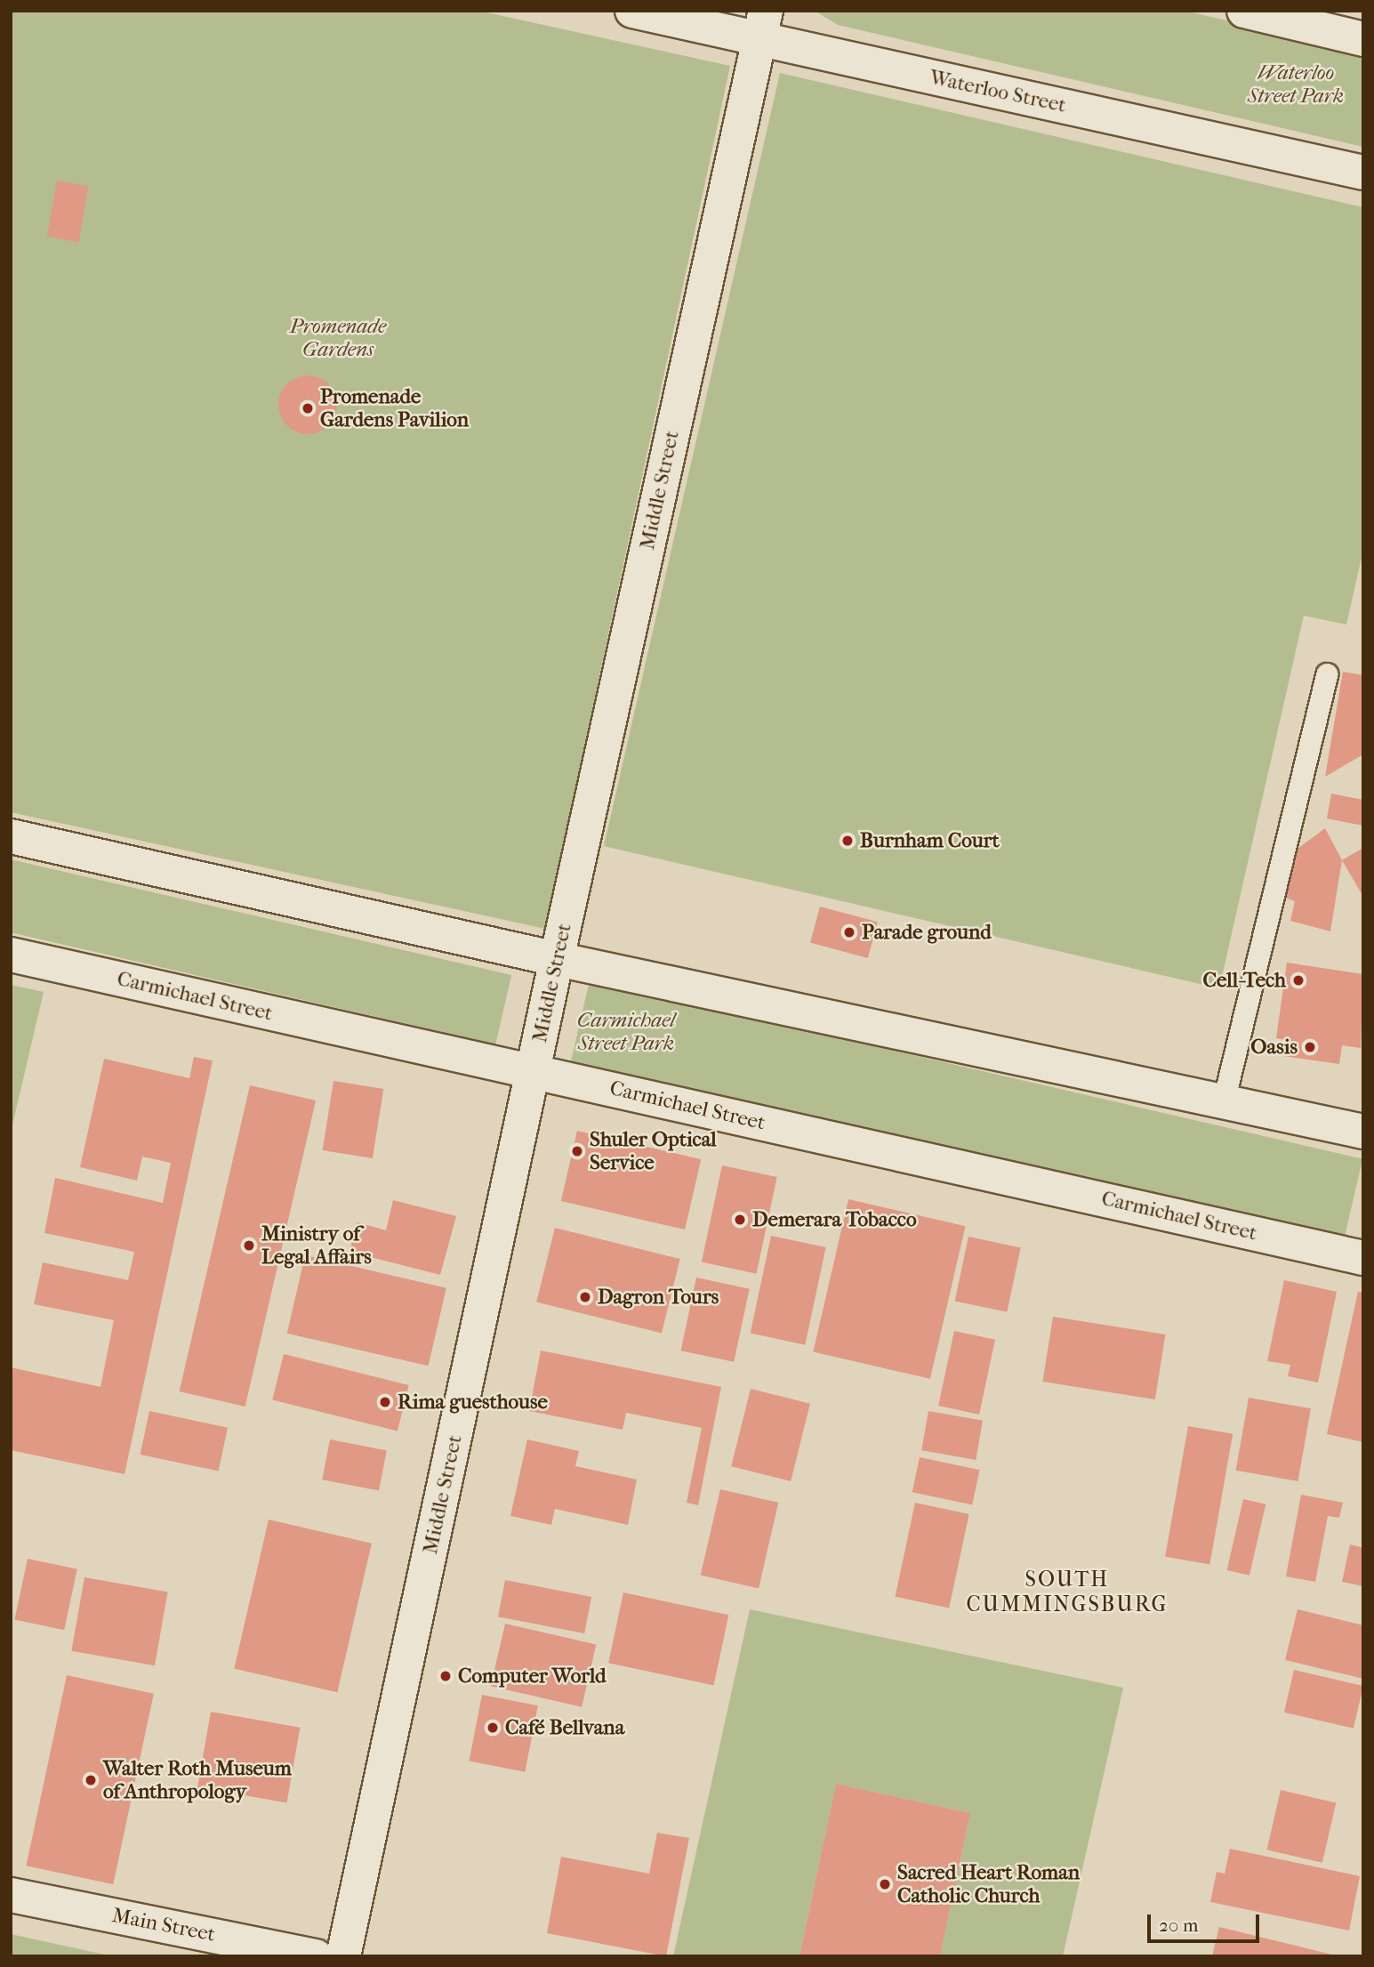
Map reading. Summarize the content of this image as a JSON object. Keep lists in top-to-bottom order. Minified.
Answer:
{"streets":{"street":["Waterloo Street","Middle Street","Carmichael Street","Main Street"]},"crossings":[["Waterloo Street","Middle Street"],["Middle Street","Carmichael Street"]],"districts":["SOUTH CUMMINGSBURG"],"parks":["Waterloo Street Park","Promenade Gardens","Carmichael Street Park"],"places":["Promenade Gardens Pavilion","Burnham Court","Parade ground","Cell-Tech","Oasis","Shuler Optical Service","Demerara Tobacco","Ministry of Legal Affairs","Dagron Tours","Rima guesthouse","Computer World","Café Bellvana","Walter Roth Museum of Anthropology","Sacred Heart Roman Catholic Church"],"scale_bar":"20 m"}
